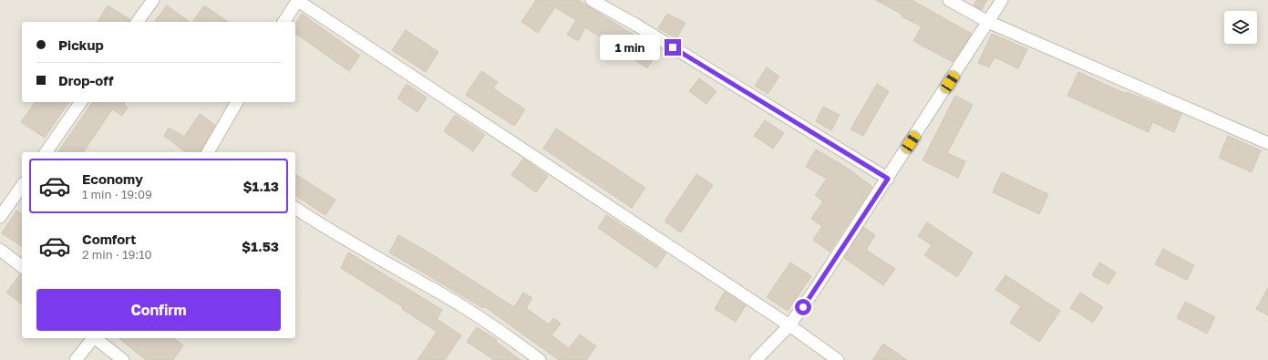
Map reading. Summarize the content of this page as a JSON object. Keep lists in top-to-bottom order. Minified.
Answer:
{"page":{"banner":["Pickup","Drop-off"],"bubble":"1 min","list":[{"name":"Economy","note":"1 min · 19:09","value":"$1.13"},{"name":"Comfort","note":"2 min · 19:10","value":"$1.53"}],"buttons":"Confirm"}}
